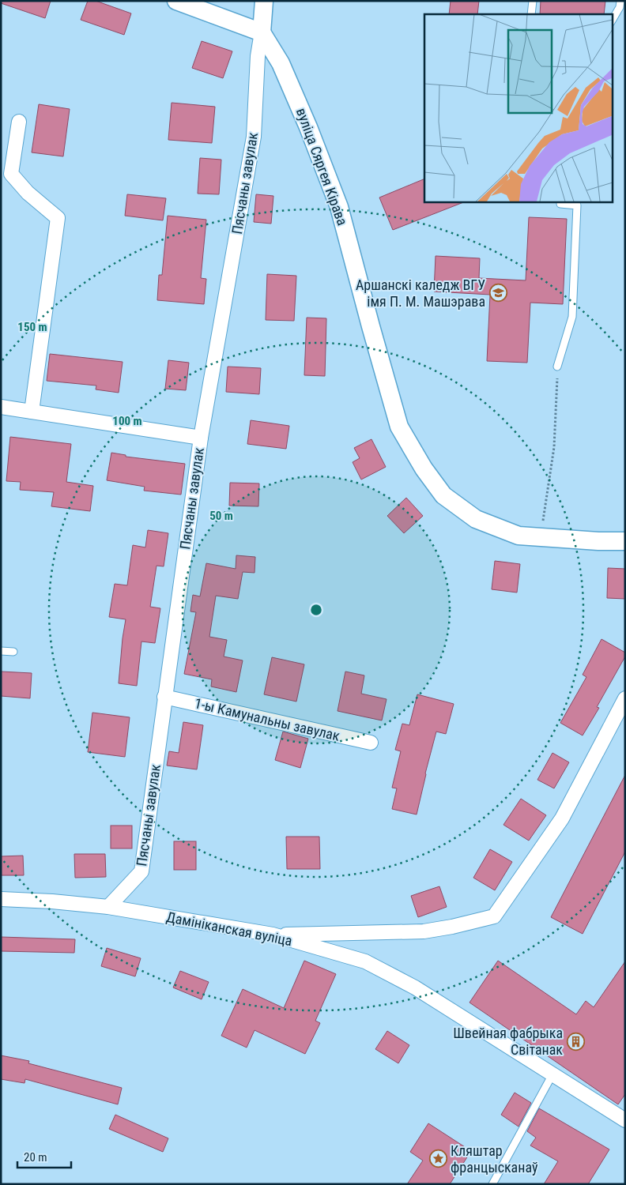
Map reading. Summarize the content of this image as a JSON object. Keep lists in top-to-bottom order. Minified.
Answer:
{"streets":{"street":["вуліца Сяргея Кірава","Пясчаны завулак","1-ы Камунальны завулак","Дамініканская вуліца"]},"crossings":[["вуліца Сяргея Кірава","Пясчаны завулак"],["Пясчаны завулак","1-ы Камунальны завулак"],["Пясчаны завулак","Дамініканская вуліца"]],"places":{"school or university":["Аршанскі каледж ВГУ імя П. М. Машэрава"],"building":["Швейная фабрыка Світанак"],"place":["Кляштар францысканаў"]},"scale_bar":"20 m","rings":["150 m","100 m","50 m"]}
